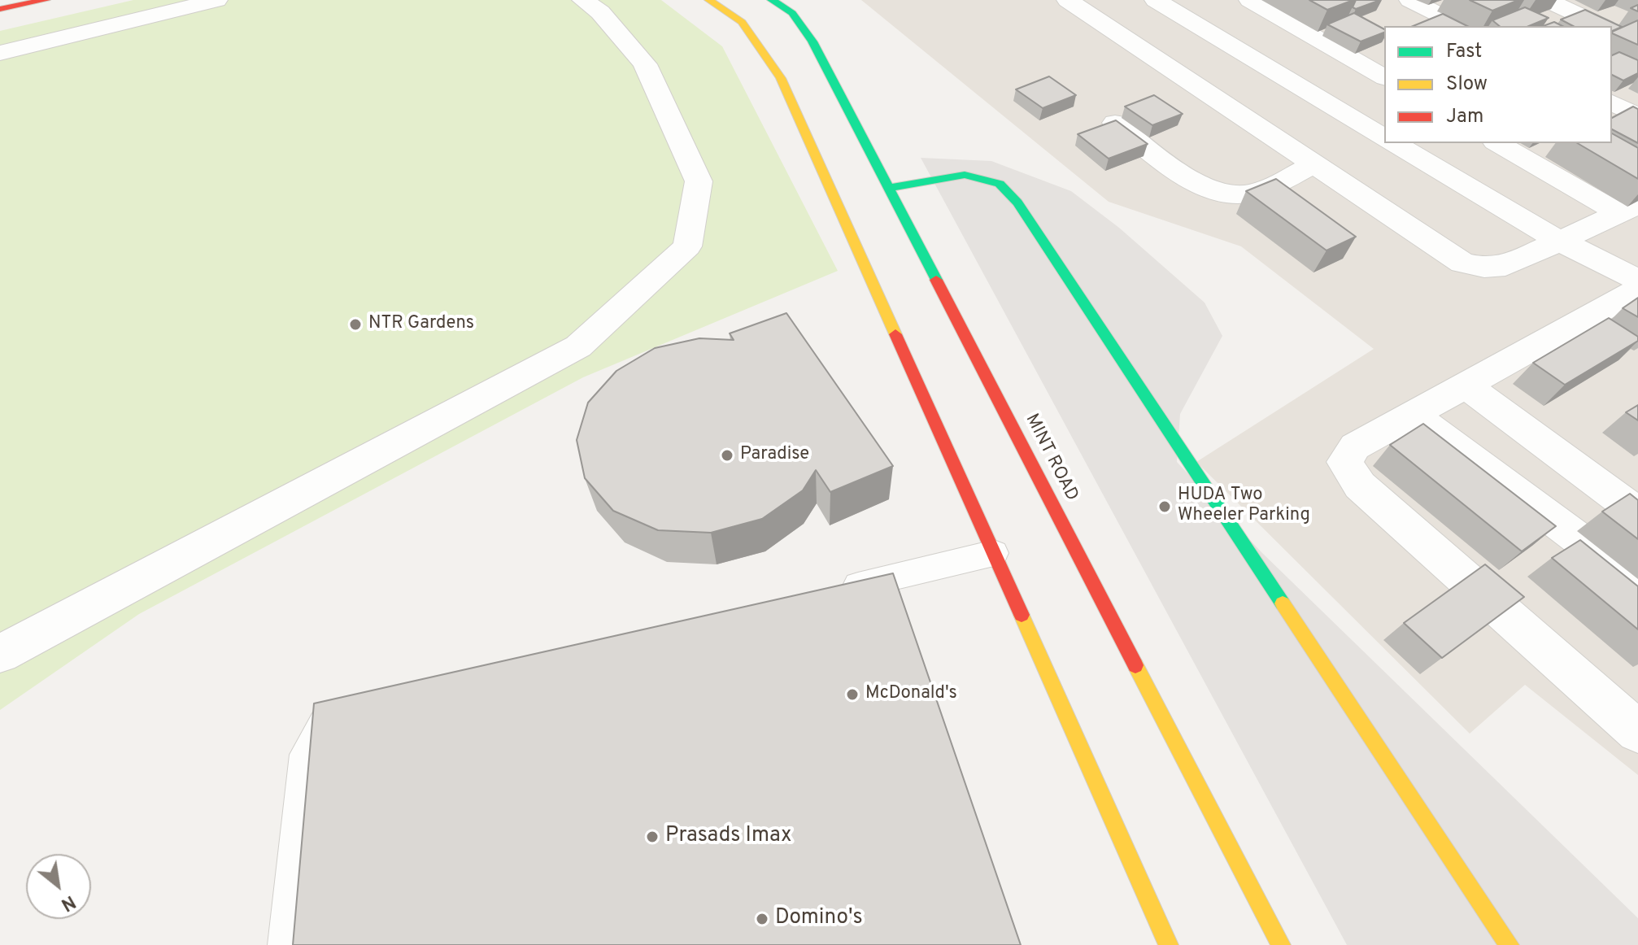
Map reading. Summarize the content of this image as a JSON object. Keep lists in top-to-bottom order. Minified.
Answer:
{"streets":{"street":["MINT ROAD"]},"places":["NTR Gardens","Paradise","HUDA Two Wheeler Parking","McDonald's","Prasads Imax","Domino's"],"legend":["Fast","Slow","Jam"],"north":"bottom right"}
